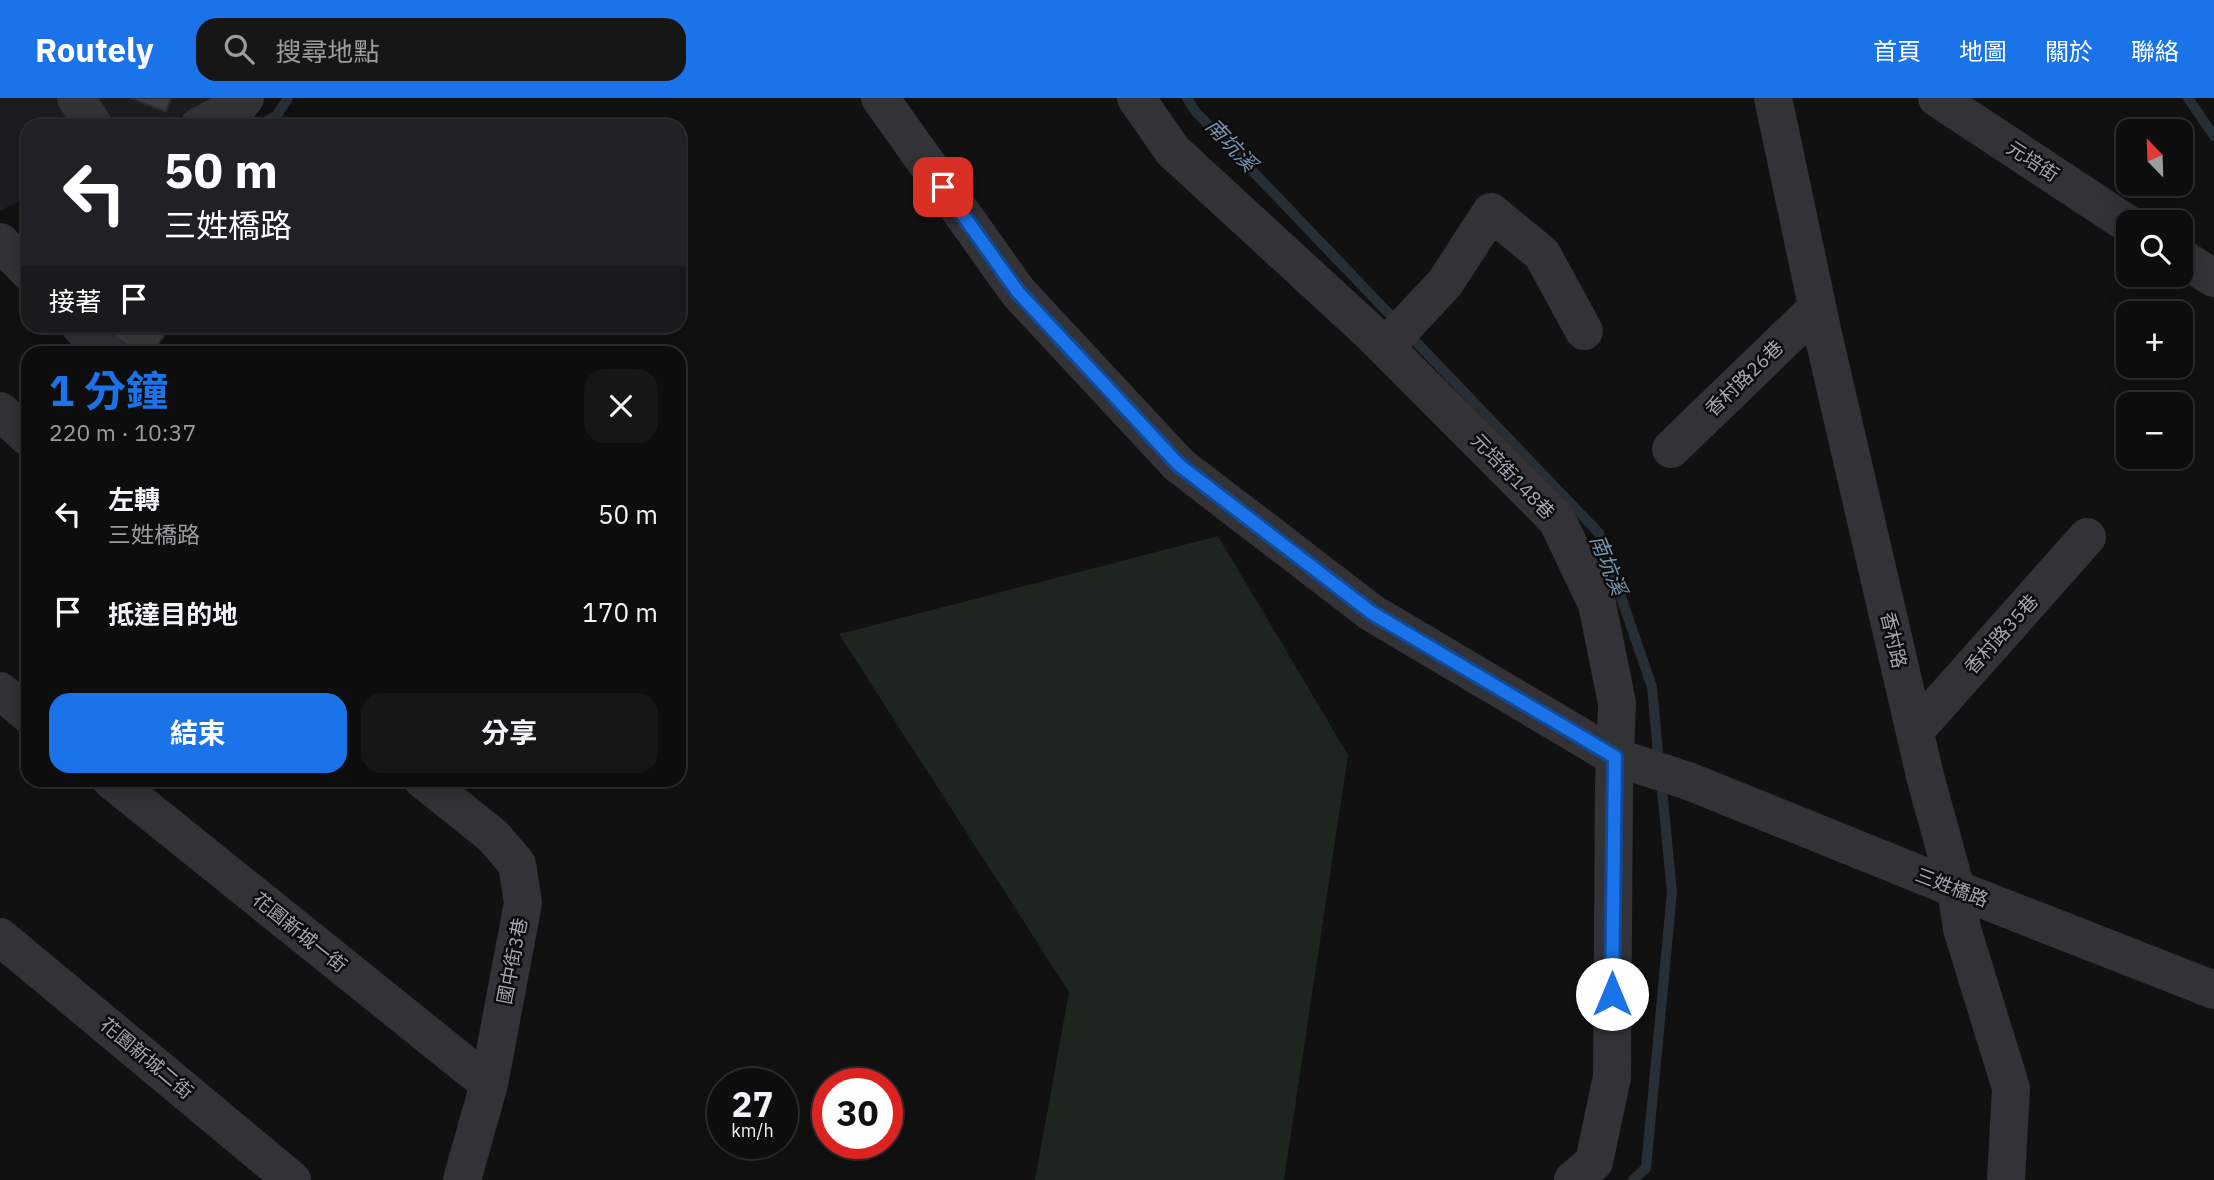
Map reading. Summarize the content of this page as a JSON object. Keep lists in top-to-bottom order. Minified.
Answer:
{"streets":{"street":["元培街","香村路26巷","元培街148巷","香村路35巷","香村路","三姓橋路","花園新城一街","國中街3巷","花園新城二街"]},"crossings":[["香村路26巷","香村路"],["元培街148巷","三姓橋路"],["香村路35巷","香村路"],["香村路","三姓橋路"],["花園新城一街","國中街3巷"]],"water":["南坑溪"],"north":"top left","page":{"header":"Routely","search":"搜尋地點","nav":["首頁","地圖","關於","聯絡"],"map_buttons":["+","−"],"turn":["50 m","三姓橋路"],"then":"接著","heading":["1 分鐘","220 m · 10:37"],"list":[{"name":"左轉","note":"三姓橋路","value":"50 m"},{"name":"抵達目的地","value":"170 m"}],"buttons":["結束","分享"],"speed":"27 km/h","limit":"30"}}
